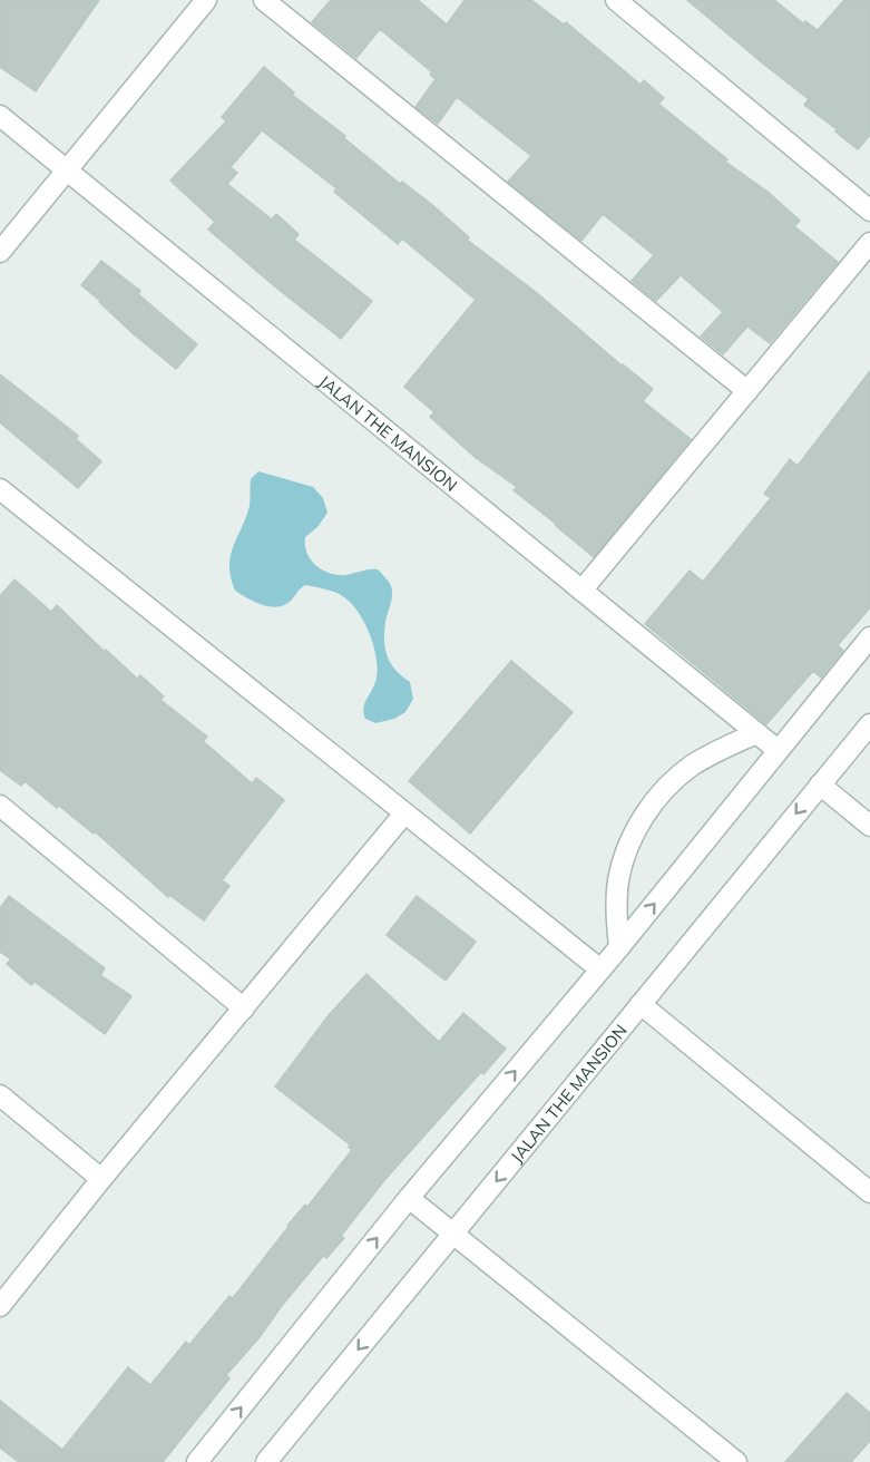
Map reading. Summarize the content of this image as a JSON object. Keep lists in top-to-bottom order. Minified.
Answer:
{"streets":{"street":["JALAN THE MANSION"]}}
